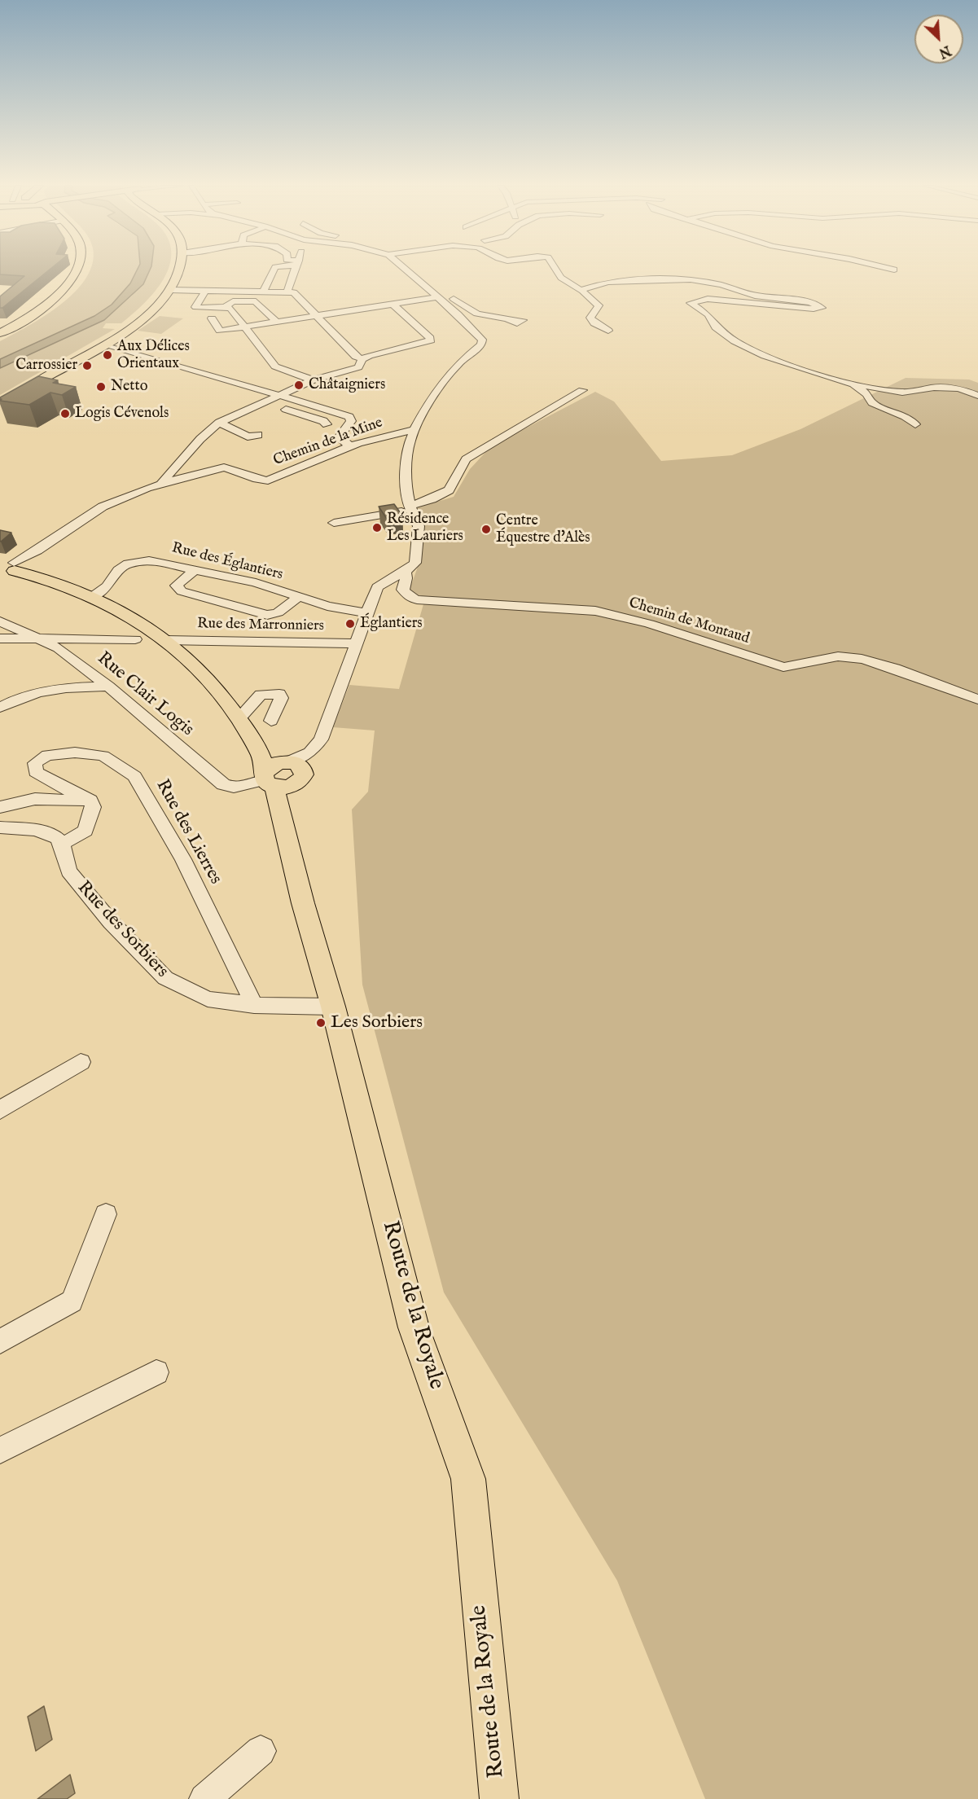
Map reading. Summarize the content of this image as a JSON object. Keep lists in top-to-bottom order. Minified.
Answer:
{"streets":{"main road":["Route de la Royale"],"street":["Chemin de la Mine","Rue des Églantiers","Chemin de Montaud","Rue des Marronniers","Rue Clair Logis","Rue des Lierres","Rue des Sorbiers"]},"crossings":[["Chemin de la Mine","Route de la Royale"],["Rue des Églantiers","Route de la Royale"],["Rue des Marronniers","Route de la Royale"],["Rue Clair Logis","Route de la Royale"],["Rue des Lierres","Rue des Sorbiers"],["Rue des Sorbiers","Route de la Royale"]],"places":["Aux Délices Orientaux","Carrossier","Châtaigniers","Netto","Logis Cévenols","Résidence Les Lauriers","Centre Équestre d'Alès","Églantiers","Les Sorbiers"],"north":"bottom right"}
